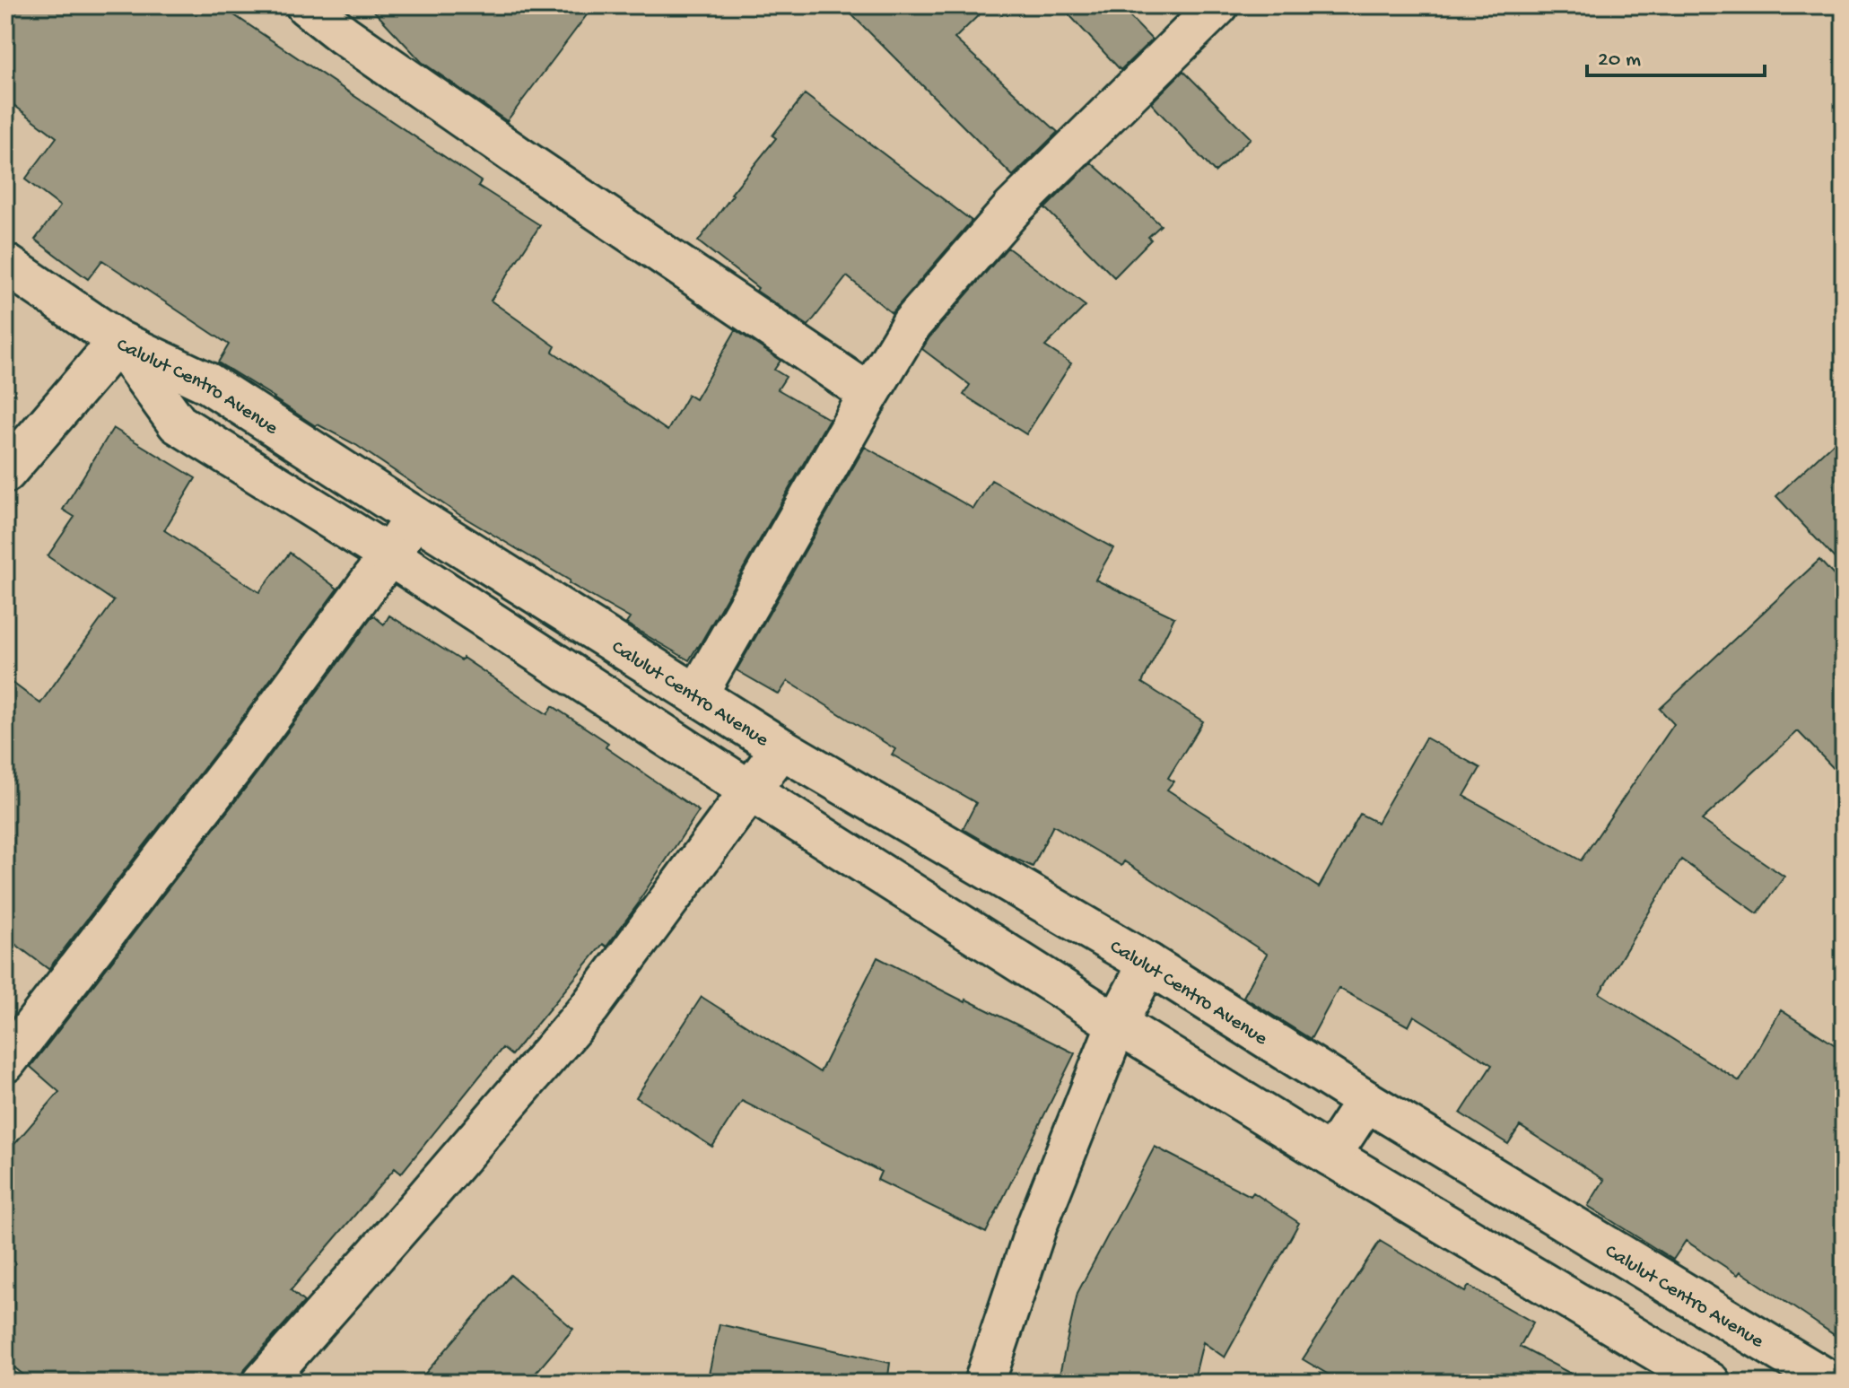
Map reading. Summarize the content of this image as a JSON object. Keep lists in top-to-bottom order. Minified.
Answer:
{"streets":{"main road":["Calulut Centro Avenue"]},"scale_bar":"20 m"}
